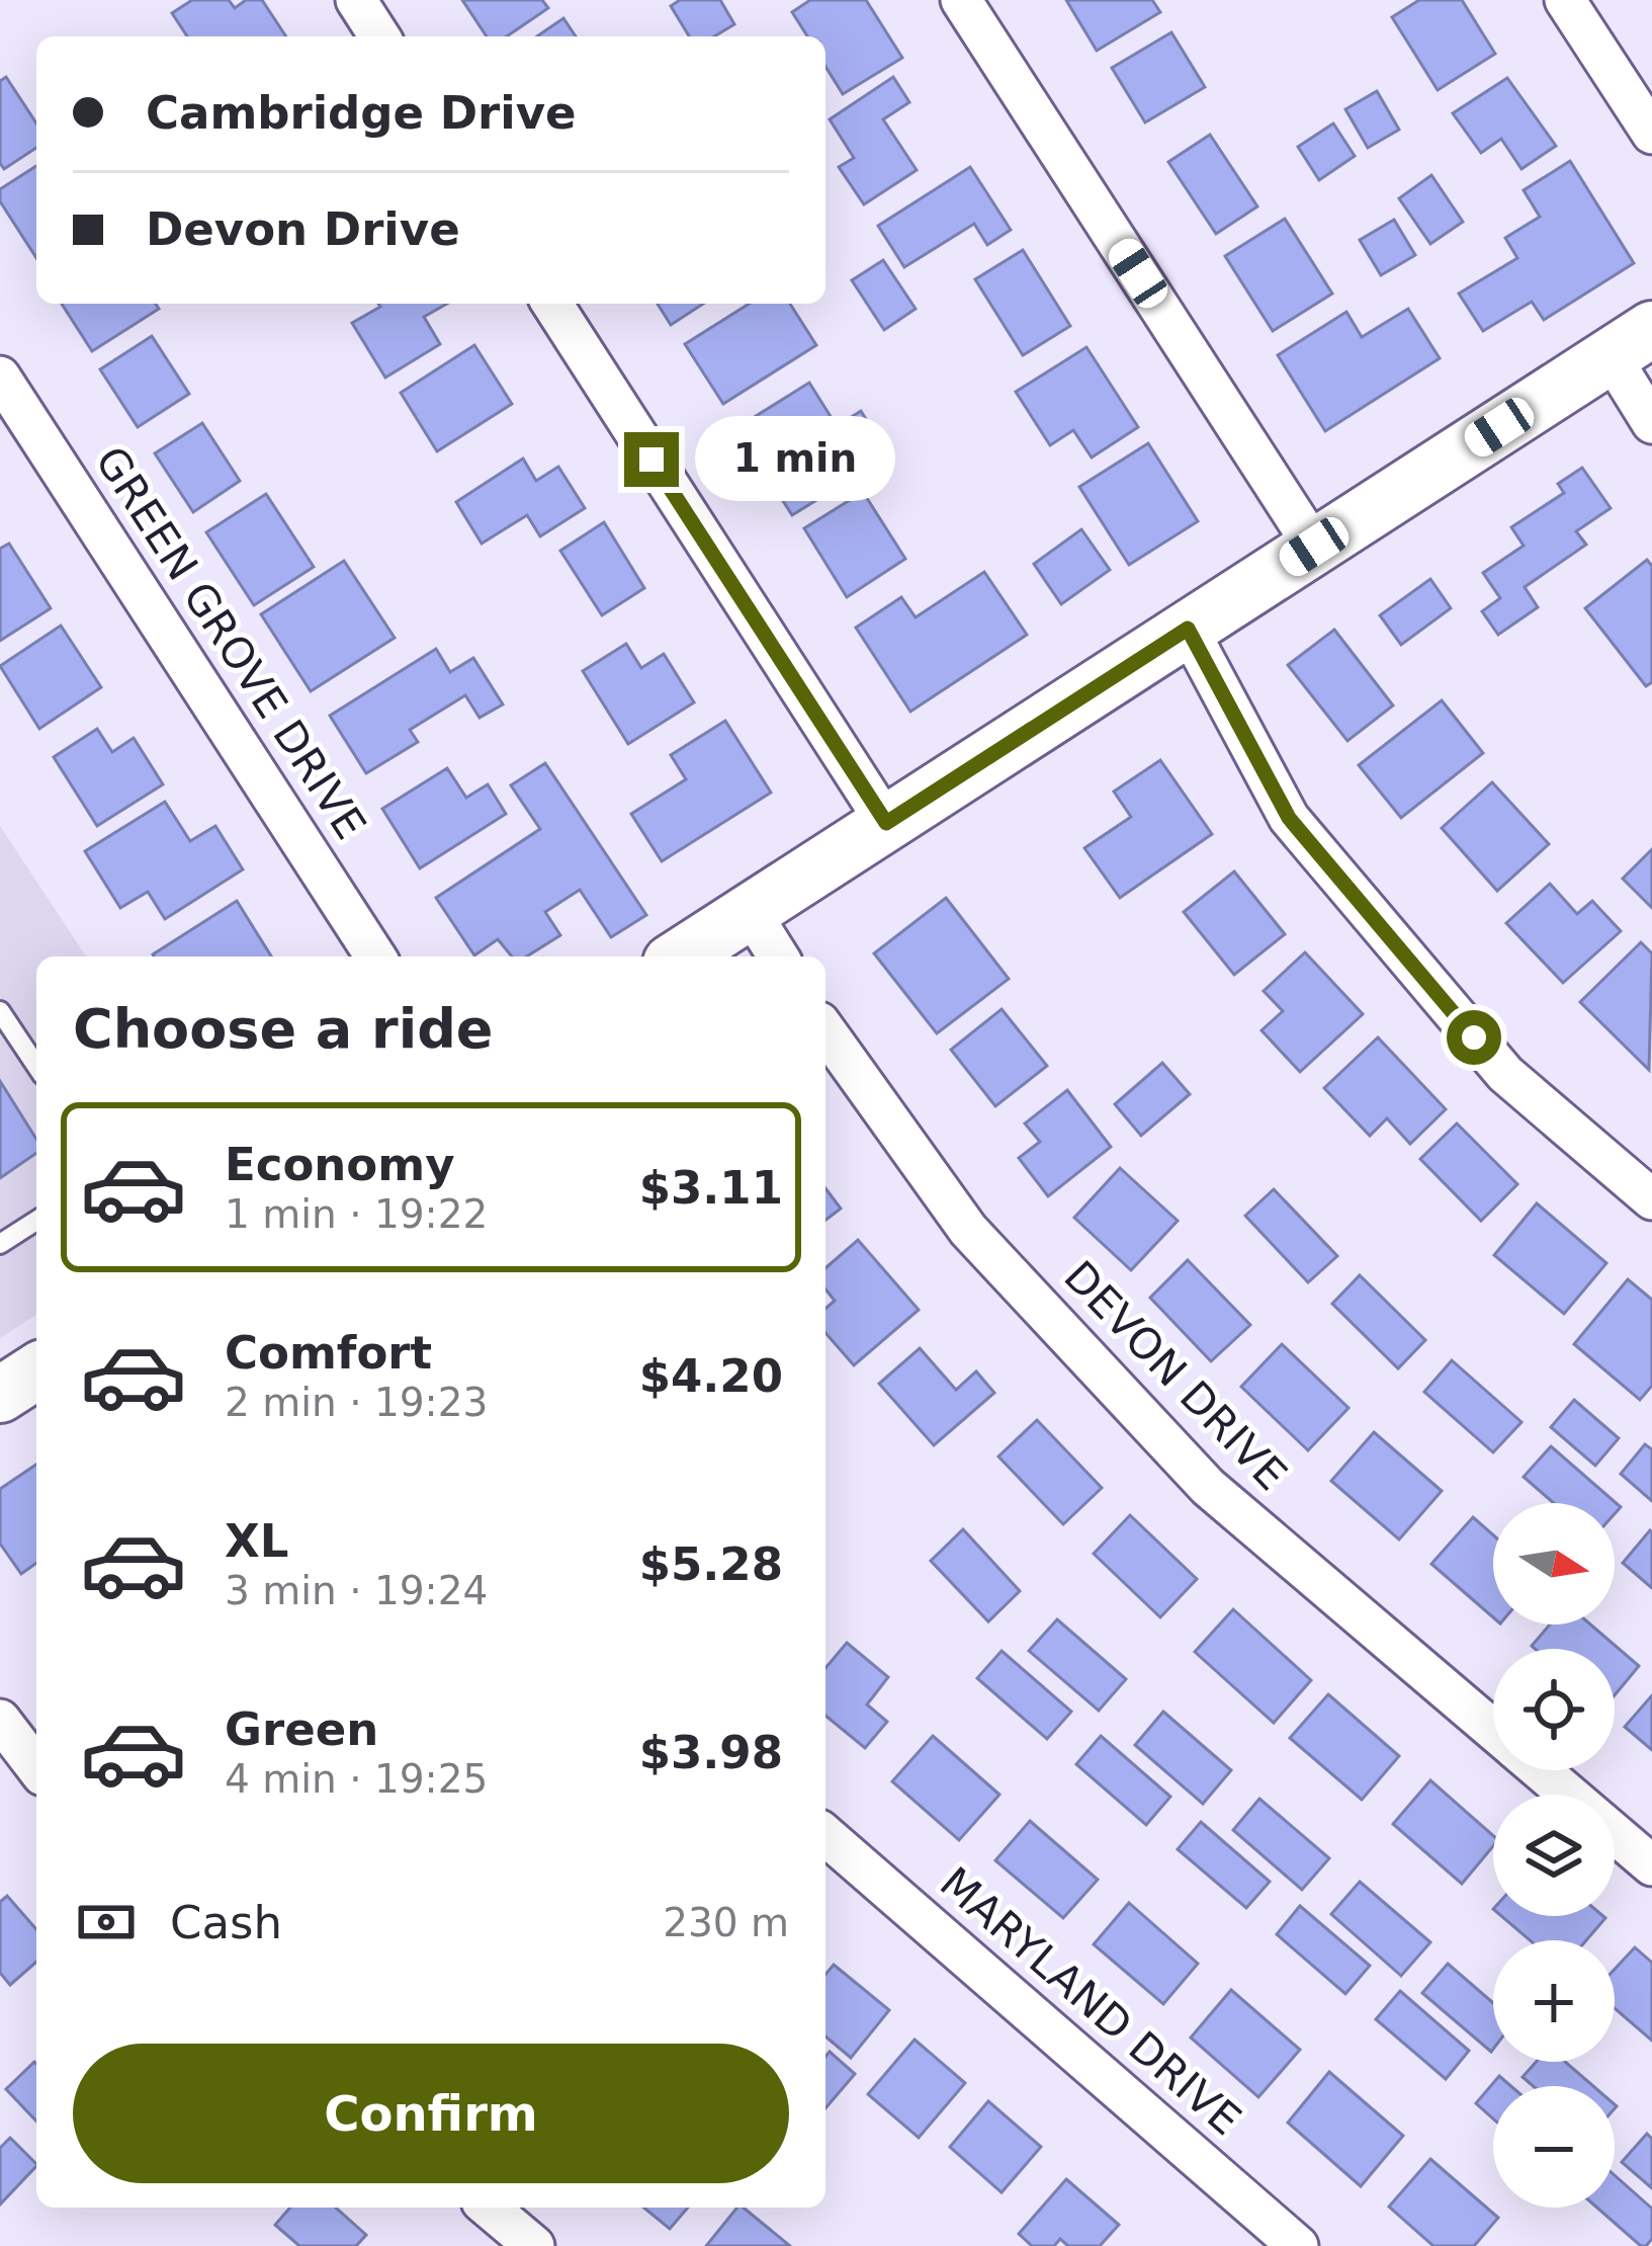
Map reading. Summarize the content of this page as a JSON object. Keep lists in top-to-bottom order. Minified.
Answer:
{"streets":{"street":["GREEN GROVE DRIVE","DEVON DRIVE","MARYLAND DRIVE"]},"north":"right","page":{"banner":["Cambridge Drive","Devon Drive"],"bubble":"1 min","heading":"Choose a ride","list":[{"name":"Economy","note":"1 min · 19:22","value":"$3.11"},{"name":"Comfort","note":"2 min · 19:23","value":"$4.20"},{"name":"XL","note":"3 min · 19:24","value":"$5.28"},{"name":"Green","note":"4 min · 19:25","value":"$3.98"}],"map_buttons":["+","−"],"pay":["Cash","230 m"],"buttons":"Confirm"}}
